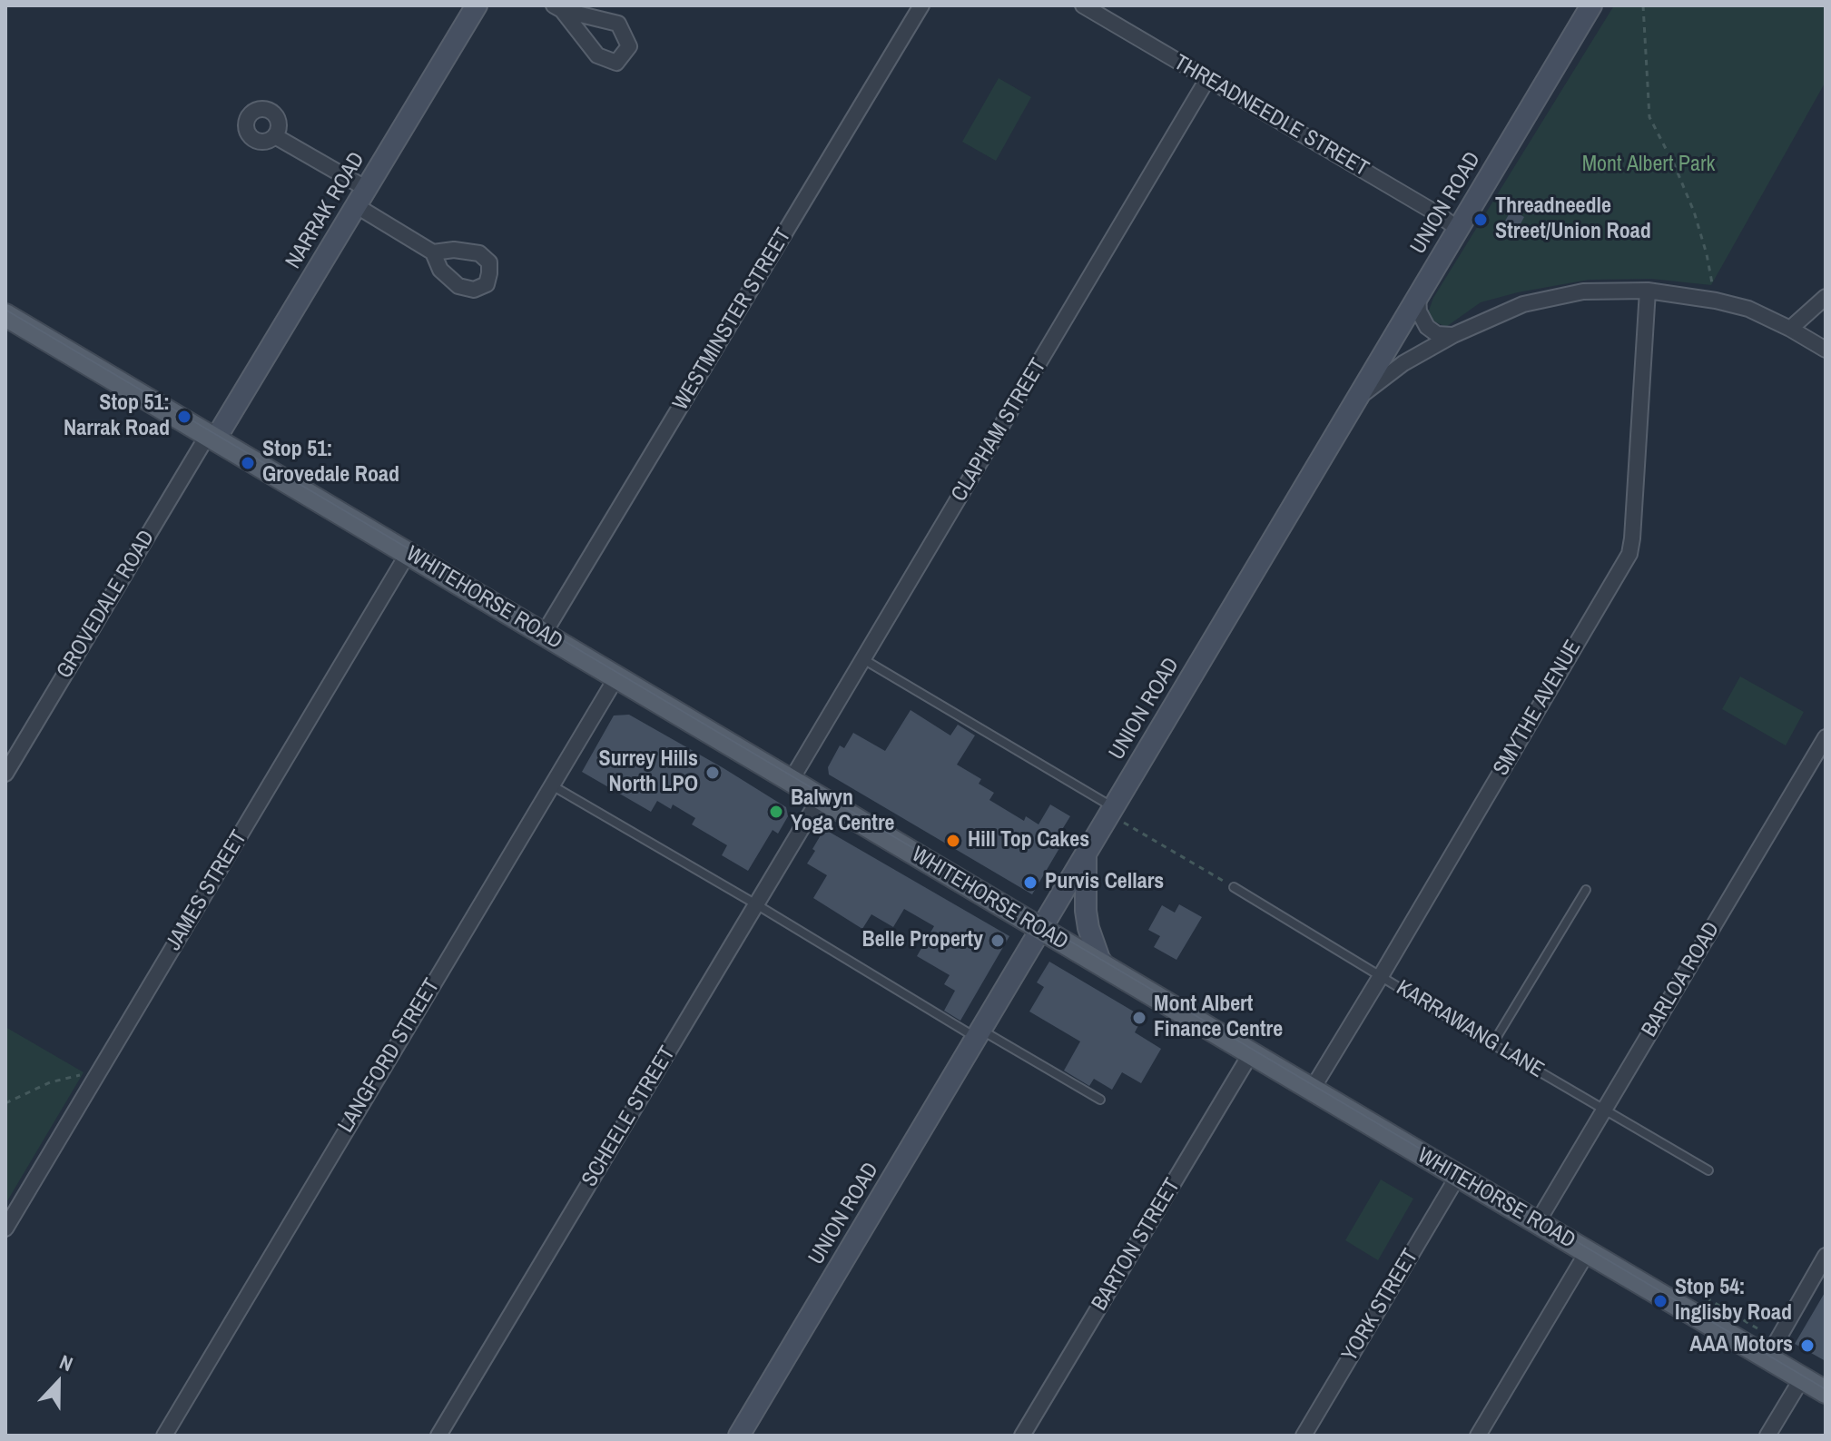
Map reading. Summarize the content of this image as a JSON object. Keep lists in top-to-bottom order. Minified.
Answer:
{"streets":{"main road":["UNION ROAD","NARRAK ROAD","WHITEHORSE ROAD"],"street":["THREADNEEDLE STREET","WESTMINSTER STREET","CLAPHAM STREET","GROVEDALE ROAD","SMYTHE AVENUE","JAMES STREET","BARLOA ROAD","LANGFORD STREET","SCHEELE STREET","BARTON STREET","YORK STREET"],"lane":["KARRAWANG LANE"]},"crossings":[["THREADNEEDLE STREET","UNION ROAD"],["THREADNEEDLE STREET","CLAPHAM STREET"],["UNION ROAD","WHITEHORSE ROAD"],["NARRAK ROAD","WHITEHORSE ROAD"],["NARRAK ROAD","GROVEDALE ROAD"],["WESTMINSTER STREET","WHITEHORSE ROAD"],["CLAPHAM STREET","WHITEHORSE ROAD"],["WHITEHORSE ROAD","GROVEDALE ROAD"],["WHITEHORSE ROAD","SMYTHE AVENUE"],["WHITEHORSE ROAD","JAMES STREET"],["WHITEHORSE ROAD","BARLOA ROAD"],["WHITEHORSE ROAD","LANGFORD STREET"],["WHITEHORSE ROAD","SCHEELE STREET"],["WHITEHORSE ROAD","BARTON STREET"],["WHITEHORSE ROAD","YORK STREET"],["SMYTHE AVENUE","KARRAWANG LANE"],["BARLOA ROAD","KARRAWANG LANE"]],"parks":["Mont Albert Park"],"places":["Threadneedle Street/Union Road","Stop 51: Narrak Road","Stop 51: Grovedale Road","Surrey Hills North LPO","Balwyn Yoga Centre","Hill Top Cakes","Purvis Cellars","Belle Property","Mont Albert Finance Centre","Stop 54: Inglisby Road","AAA Motors"],"north":"top"}
